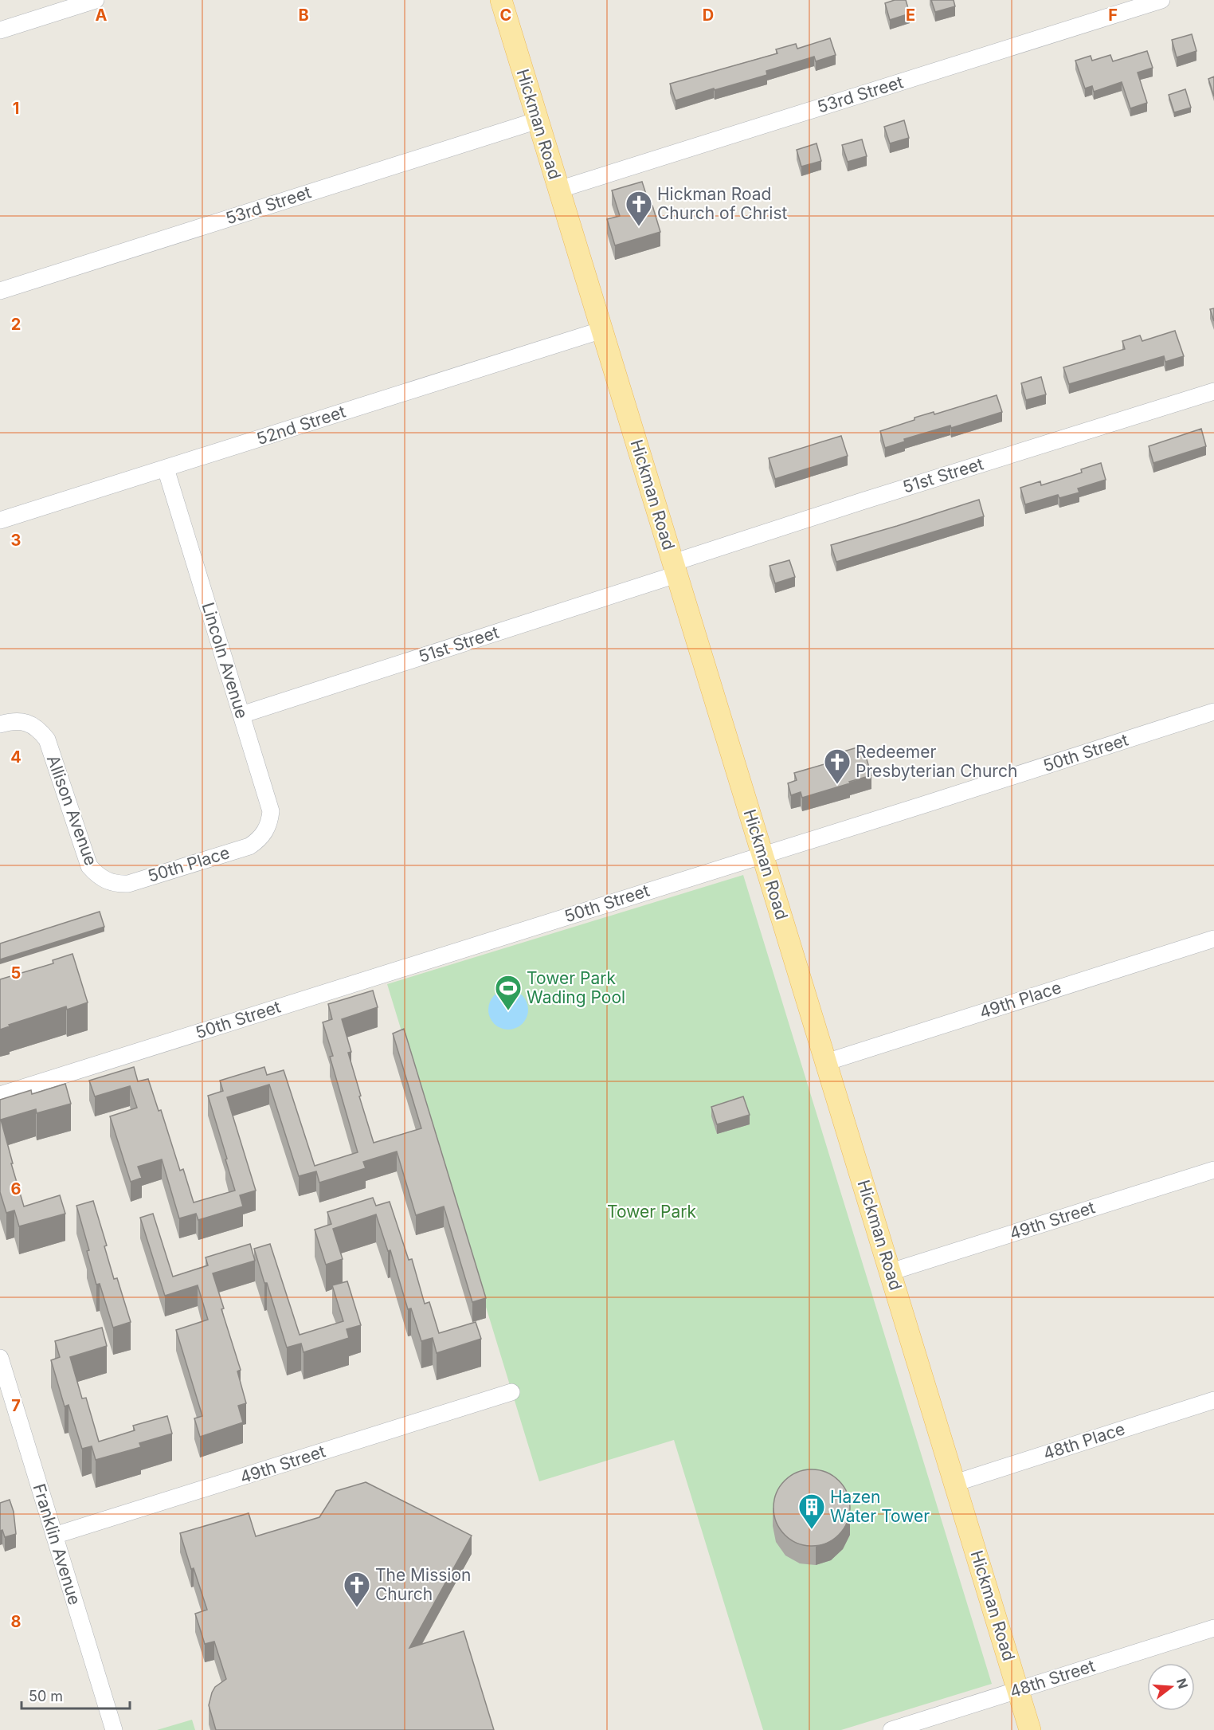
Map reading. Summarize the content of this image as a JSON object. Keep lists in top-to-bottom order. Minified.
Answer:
{"streets":{"main road":["Hickman Road"],"street":["53rd Street","52nd Street","51st Street","Lincoln Avenue","50th Street","Allison Avenue","50th Place","49th Place","49th Street","48th Place","Franklin Avenue","48th Street"]},"crossings":[["53rd Street","Hickman Road"],["Hickman Road","52nd Street"],["Hickman Road","51st Street"],["Hickman Road","50th Street"],["Hickman Road","49th Place"],["Hickman Road","49th Street"],["Hickman Road","48th Place"],["Hickman Road","48th Street"],["52nd Street","Lincoln Avenue"],["51st Street","Lincoln Avenue"],["Lincoln Avenue","50th Place"],["Allison Avenue","50th Place"],["49th Street","Franklin Avenue"]],"parks":["Tower Park"],"places":{"church":["Hickman Road Church of Christ","Redeemer Presbyterian Church","The Mission Church"],"sports":["Tower Park Wading Pool"],"building":["Hazen Water Tower"]},"scale_bar":"50 m","north":"right","grid":{"columns":["A","B","C","D","E","F"],"rows":["1","2","3","4","5","6","7","8"]}}
